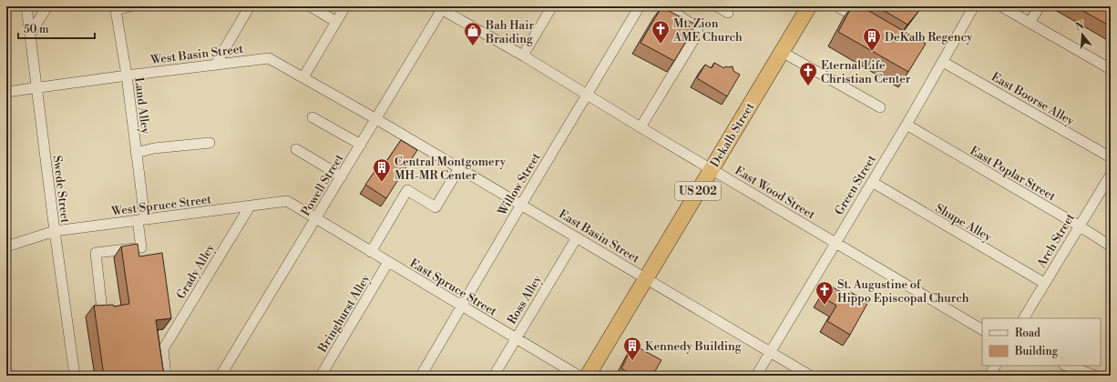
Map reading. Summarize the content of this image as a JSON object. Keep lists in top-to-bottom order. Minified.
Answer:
{"streets":{"highway":["Dekalb Street","US 202"],"street":["West Basin Street","East Boorse Alley","Land Alley","East Poplar Street","Willow Street","Powell Street","Green Street","Swede Street","East Wood Street","West Spruce Street","Shupe Alley","East Basin Street","Arch Street","Grady Alley","East Spruce Street","Ross Alley","Bringhurst Alley"]},"crossings":[["West Basin Street","Land Alley"],["West Basin Street","Powell Street"],["West Basin Street","Swede Street"],["West Basin Street","East Basin Street"],["East Boorse Alley","Green Street"],["Land Alley","West Spruce Street"],["Dekalb Street","East Wood Street"],["Dekalb Street","East Basin Street"],["East Poplar Street","Green Street"],["East Poplar Street","Arch Street"],["Willow Street","East Wood Street"],["Willow Street","East Basin Street"],["Willow Street","East Spruce Street"],["Powell Street","East Wood Street"],["Powell Street","West Spruce Street"],["Powell Street","East Basin Street"],["Powell Street","East Spruce Street"],["Green Street","East Wood Street"],["Green Street","Shupe Alley"],["Green Street","East Basin Street"],["Swede Street","West Spruce Street"],["West Spruce Street","Grady Alley"],["West Spruce Street","East Spruce Street"],["Shupe Alley","Arch Street"],["East Basin Street","Ross Alley"],["East Spruce Street","Ross Alley"],["East Spruce Street","Bringhurst Alley"]],"places":{"church":["Mt. Zion AME Church","Eternal Life Christian Center","St. Augustine of Hippo Episcopal Church"],"shop":["Bah Hair Braiding"],"building":["DeKalb Regency","Central Montgomery MH-MR Center","Kennedy Building"]},"legend":["Road","Building"],"scale_bar":"50 m","north":"top"}
